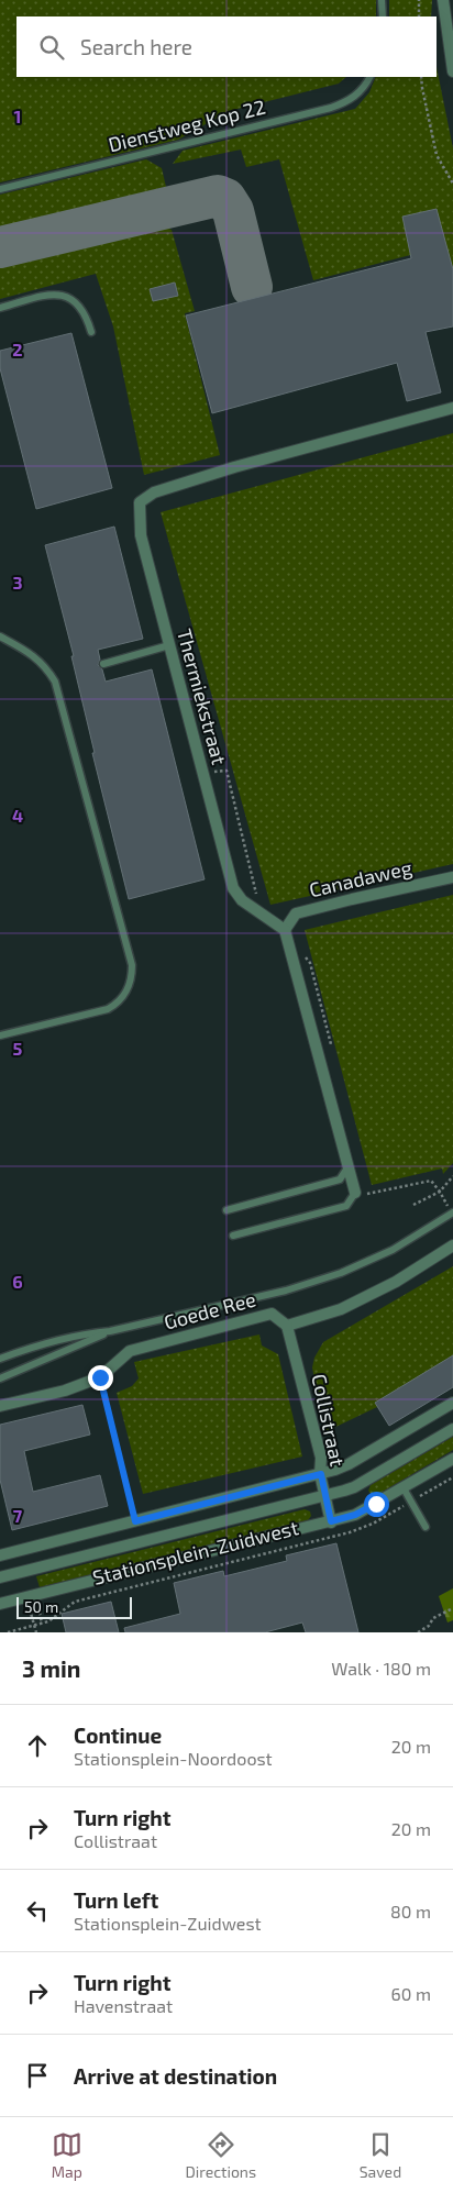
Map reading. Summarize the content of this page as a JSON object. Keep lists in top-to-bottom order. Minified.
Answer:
{"streets":{"street":["Thermiekstraat","Canadaweg","Goede Ree","Collistraat","Stationsplein-Zuidwest"],"lane":["Dienstweg Kop 22"]},"crossings":[["Thermiekstraat","Canadaweg"],["Goede Ree","Collistraat"],["Collistraat","Stationsplein-Zuidwest"]],"scale_bar":"50 m","page":{"search":"Search here","scale":"50 m","heading":["3 min","Walk · 180 m"],"list":[["Continue","Stationsplein-Noordoost","20 m"],["Turn right","Collistraat","20 m"],["Turn left","Stationsplein-Zuidwest","80 m"],["Turn right","Havenstraat","60 m"],"Arrive at destination"],"nav":["Map","Directions","Saved"]},"grid":{"rows":["1","2","3","4","5","6","7"]}}
